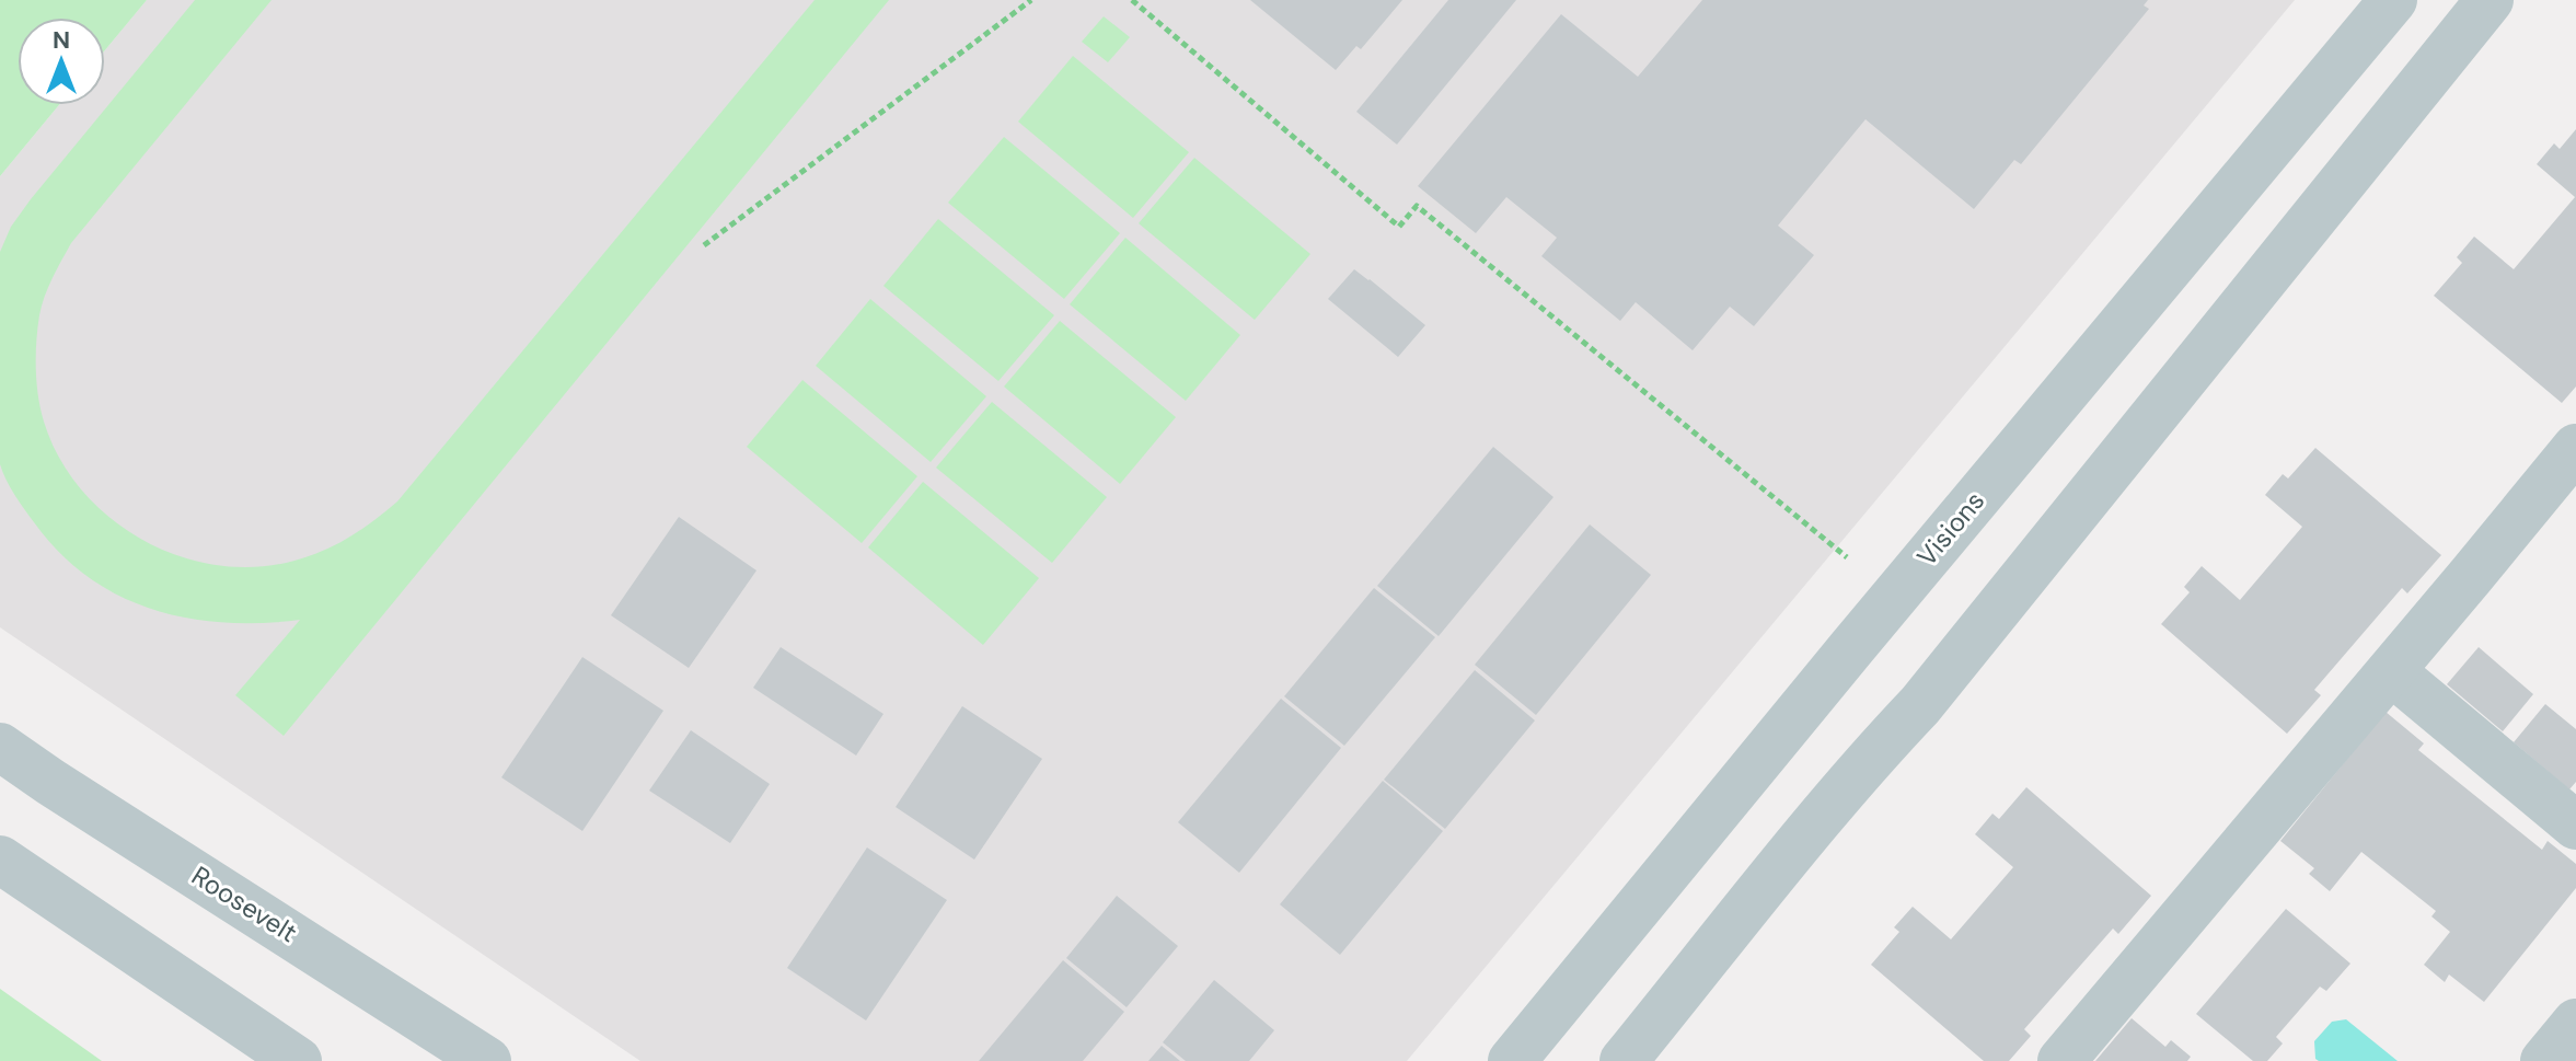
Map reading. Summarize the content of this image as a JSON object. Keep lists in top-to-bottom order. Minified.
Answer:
{"streets":{"street":["Visions","Roosevelt"]},"north":"top"}
